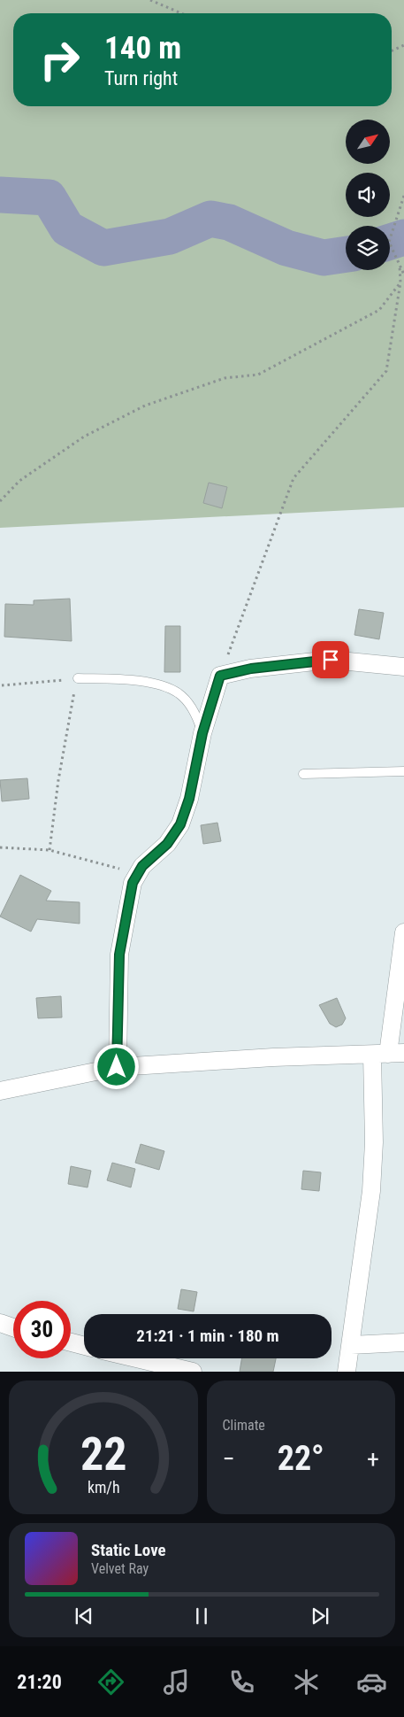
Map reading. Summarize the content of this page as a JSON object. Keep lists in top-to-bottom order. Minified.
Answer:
{"north":"top right","page":{"turn":["140 m","Turn right"],"limit":"30","trip":"21:21 · 1 min · 180 m","tile":"Climate","heat":["−","22°","+"],"song":["Static Love","Velvet Ray"],"tabs":"21:20","gauge":["22","km/h"]}}
